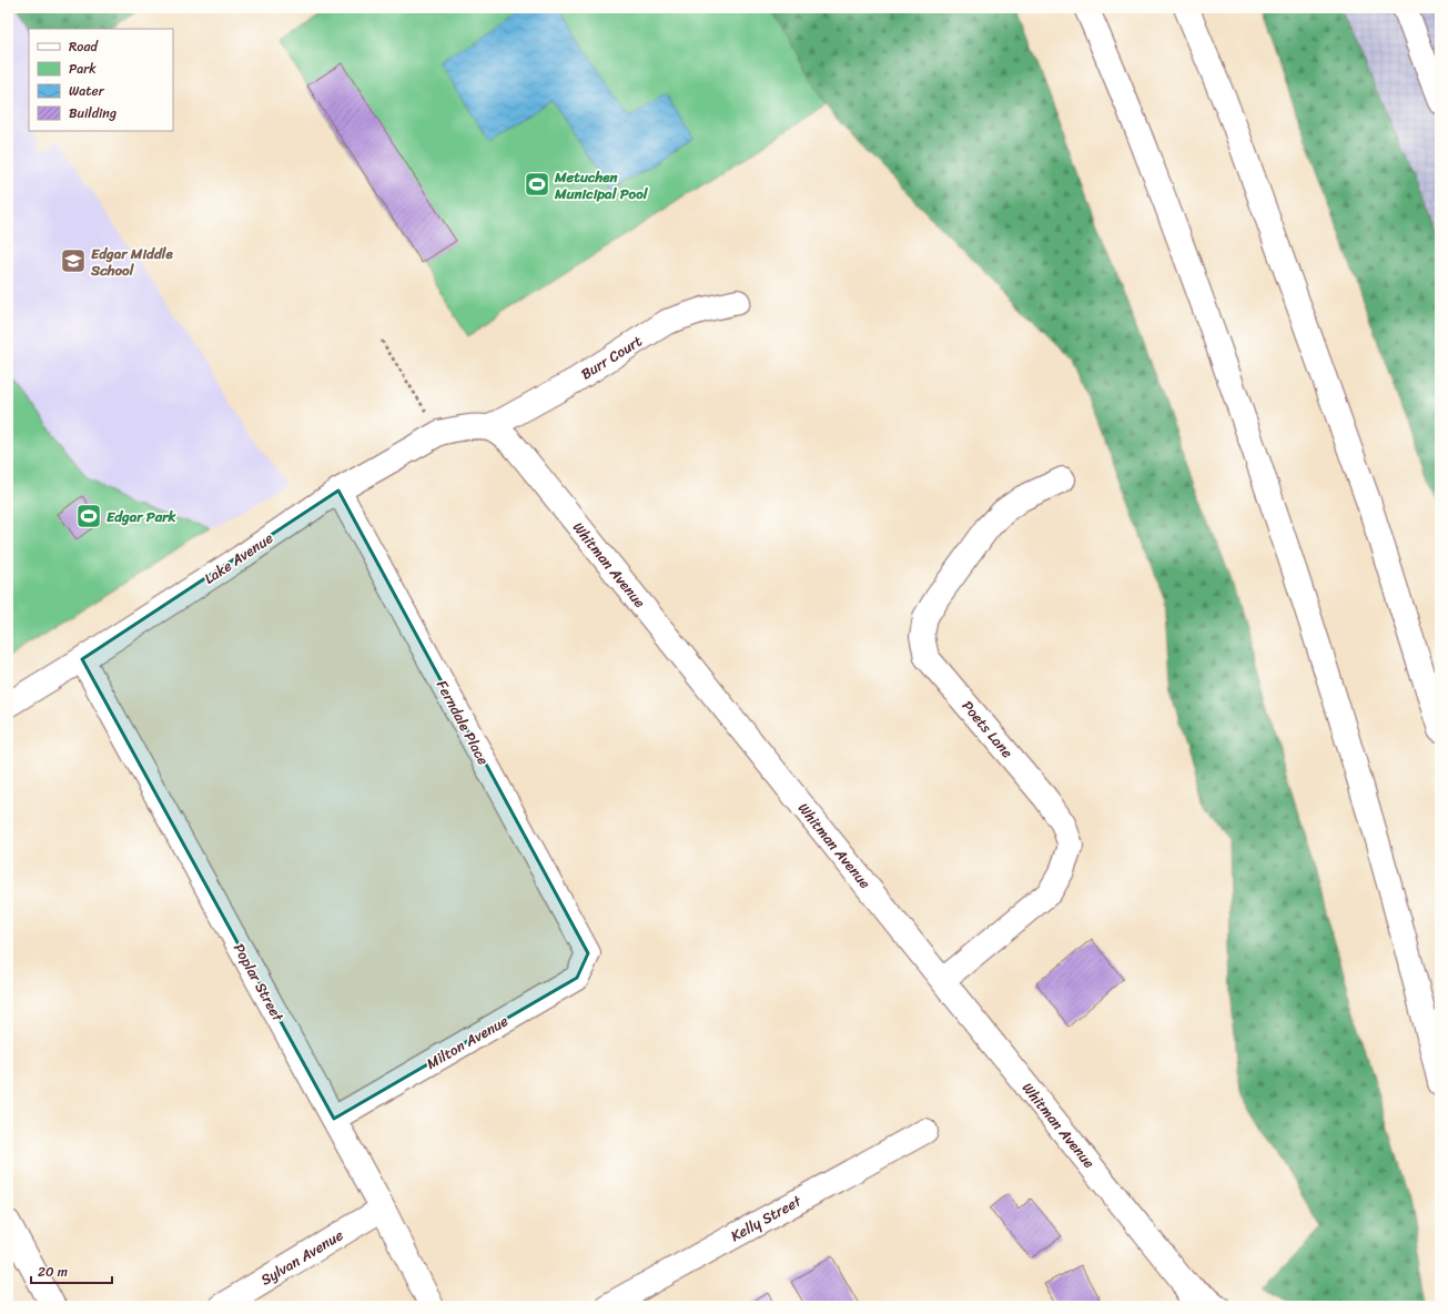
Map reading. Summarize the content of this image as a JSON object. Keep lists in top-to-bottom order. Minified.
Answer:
{"streets":{"main road":["Burr Court","Lake Avenue","Whitman Avenue","Ferndale Place","Poets Lane","Poplar Street","Milton Avenue","Kelly Street","Sylvan Avenue"]},"crossings":[["Burr Court","Lake Avenue"],["Burr Court","Whitman Avenue"],["Lake Avenue","Whitman Avenue"],["Lake Avenue","Ferndale Place"],["Lake Avenue","Poplar Street"],["Whitman Avenue","Poets Lane"],["Ferndale Place","Milton Avenue"],["Poplar Street","Milton Avenue"],["Poplar Street","Sylvan Avenue"]],"places":{"sports":["Metuchen Municipal Pool","Edgar Park"],"school or university":["Edgar Middle School"]},"legend":["Road","Park","Water","Building"],"scale_bar":"20 m"}
